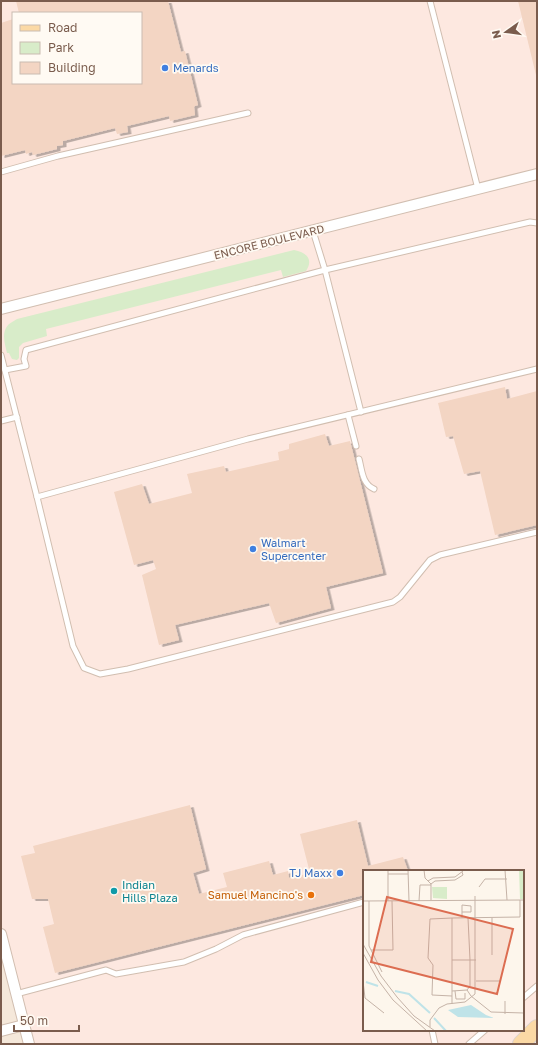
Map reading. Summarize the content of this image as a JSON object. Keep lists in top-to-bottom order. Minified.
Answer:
{"streets":{"street":["ENCORE BOULEVARD"]},"places":["Menards","Walmart Supercenter","TJ Maxx","Indian Hills Plaza","Samuel Mancino's"],"legend":["Road","Park","Building"],"scale_bar":"50 m","north":"left"}
